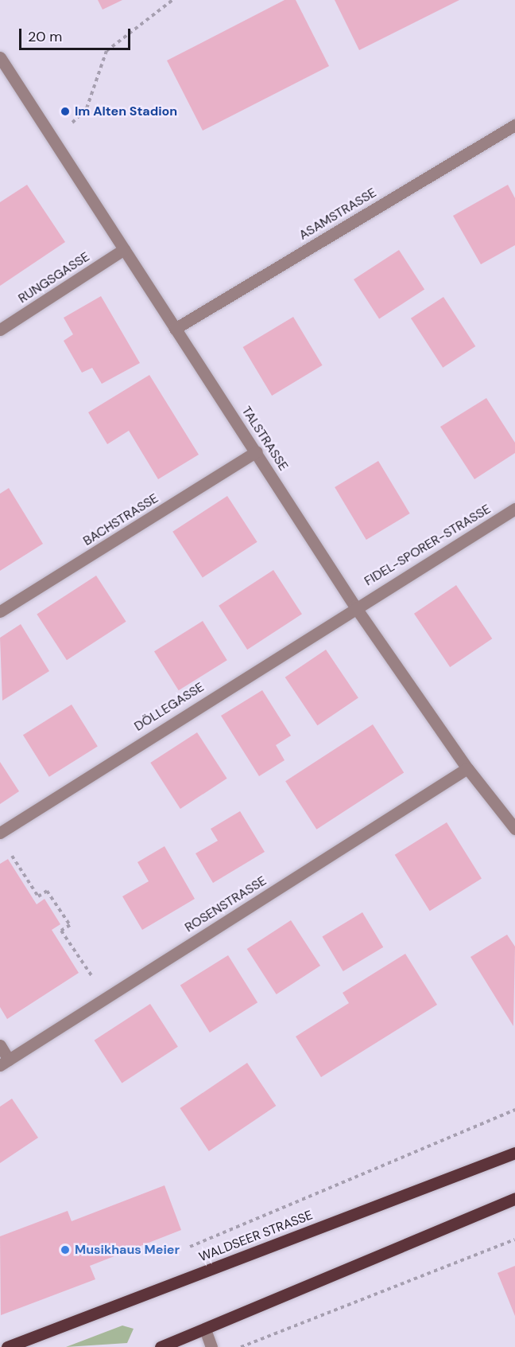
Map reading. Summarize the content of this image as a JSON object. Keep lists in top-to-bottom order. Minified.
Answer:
{"streets":{"main road":["WALDSEER STRASSE"],"street":["ASAMSTRASSE","RUNGSGASSE","TALSTRASSE","BACHSTRASSE","FIDEL-SPORER-STRASSE","DÖLLEGASSE","ROSENSTRASSE"]},"crossings":[["ASAMSTRASSE","TALSTRASSE"],["RUNGSGASSE","TALSTRASSE"],["TALSTRASSE","BACHSTRASSE"],["TALSTRASSE","FIDEL-SPORER-STRASSE"],["TALSTRASSE","DÖLLEGASSE"],["TALSTRASSE","ROSENSTRASSE"],["FIDEL-SPORER-STRASSE","DÖLLEGASSE"]],"places":["Im Alten Stadion","Musikhaus Meier"],"scale_bar":"20 m"}
